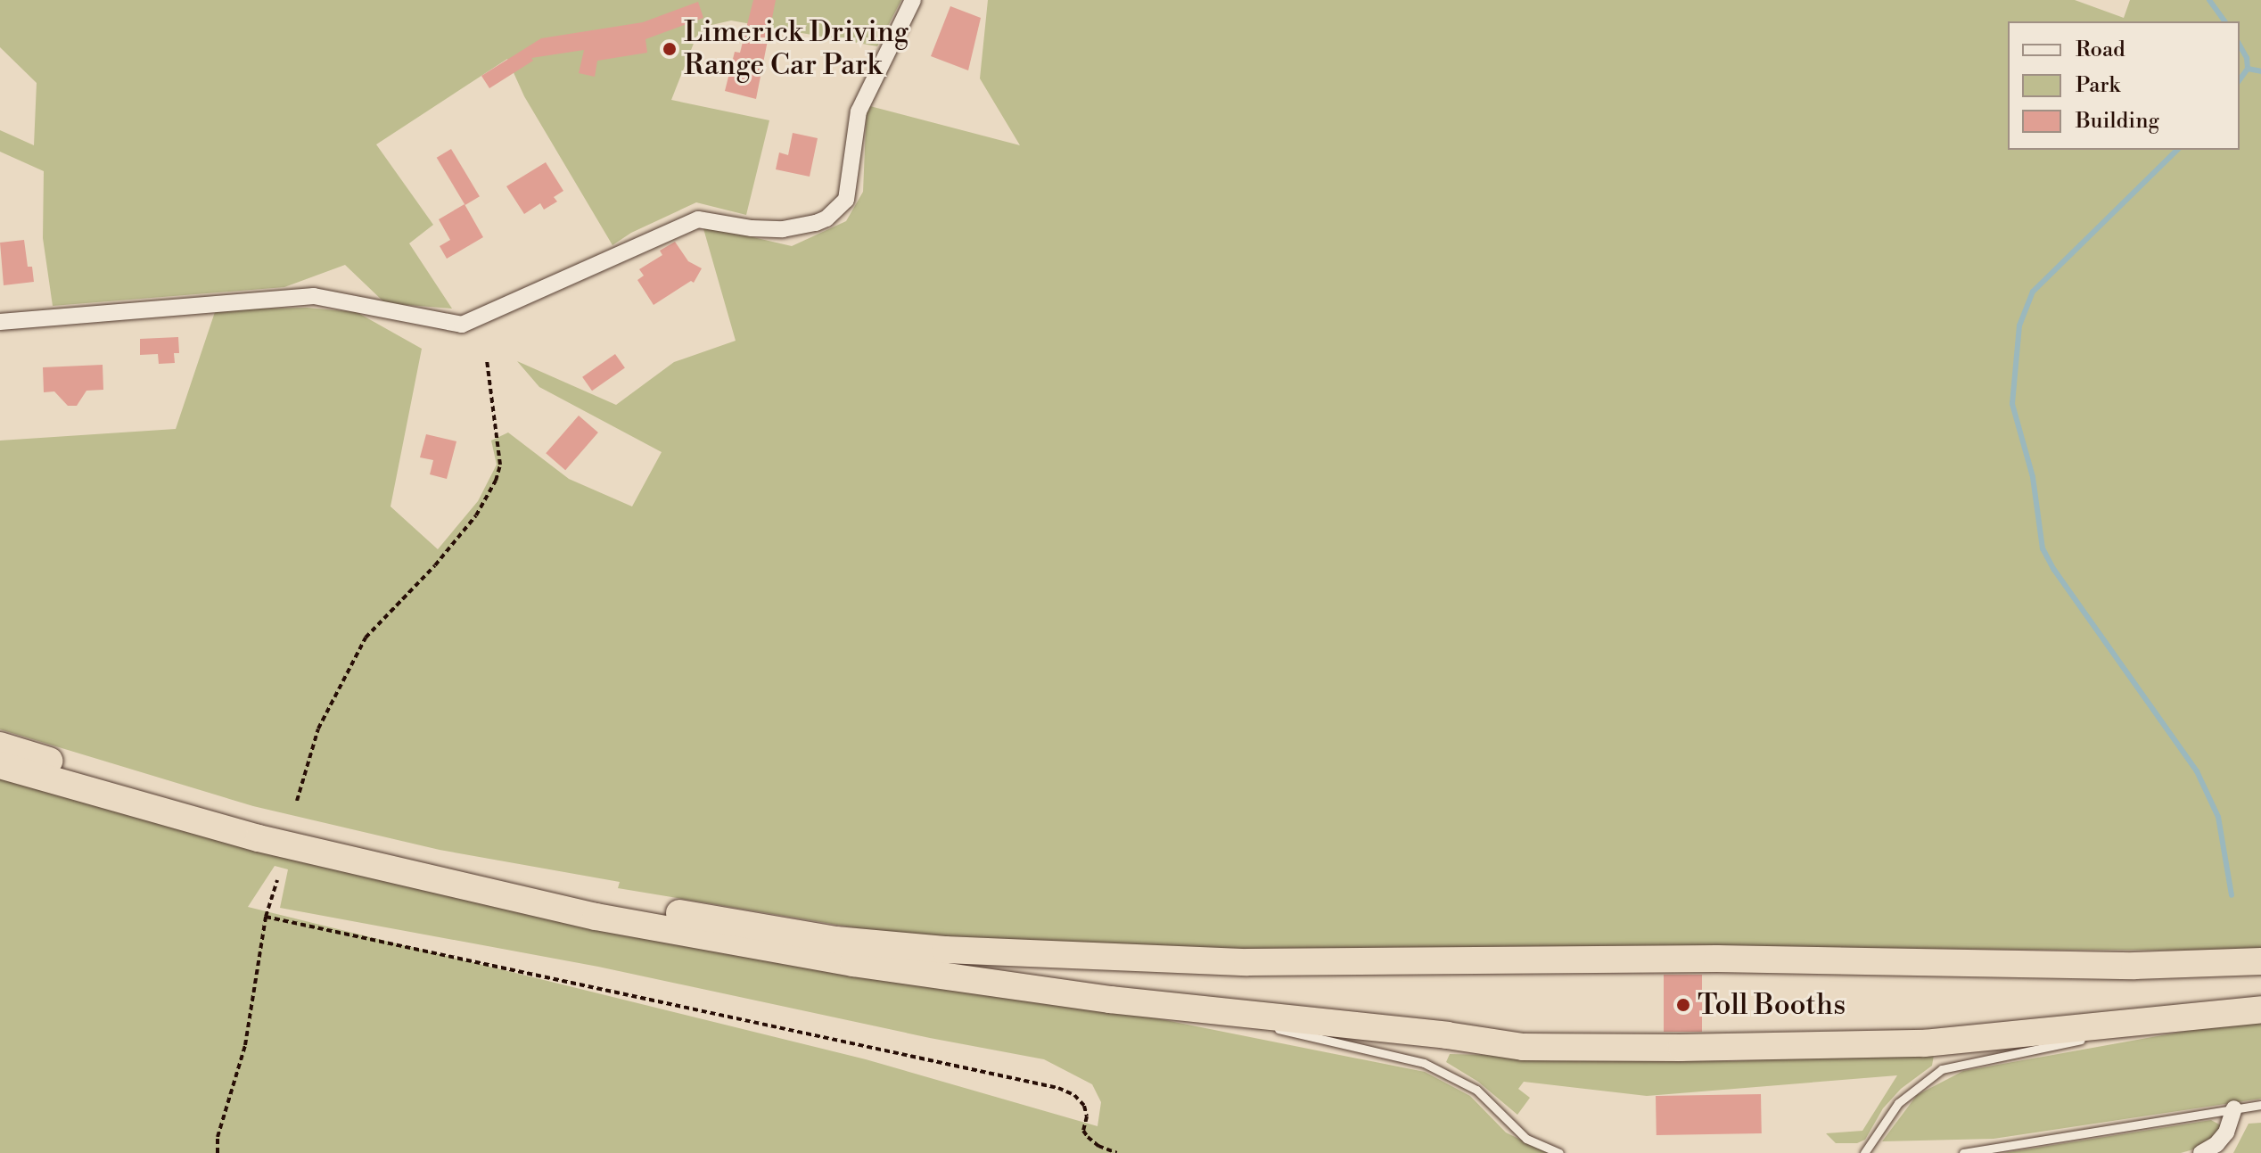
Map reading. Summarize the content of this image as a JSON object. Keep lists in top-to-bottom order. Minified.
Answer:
{"places":["Limerick Driving Range Car Park","Toll Booths"],"legend":["Road","Park","Building"]}
